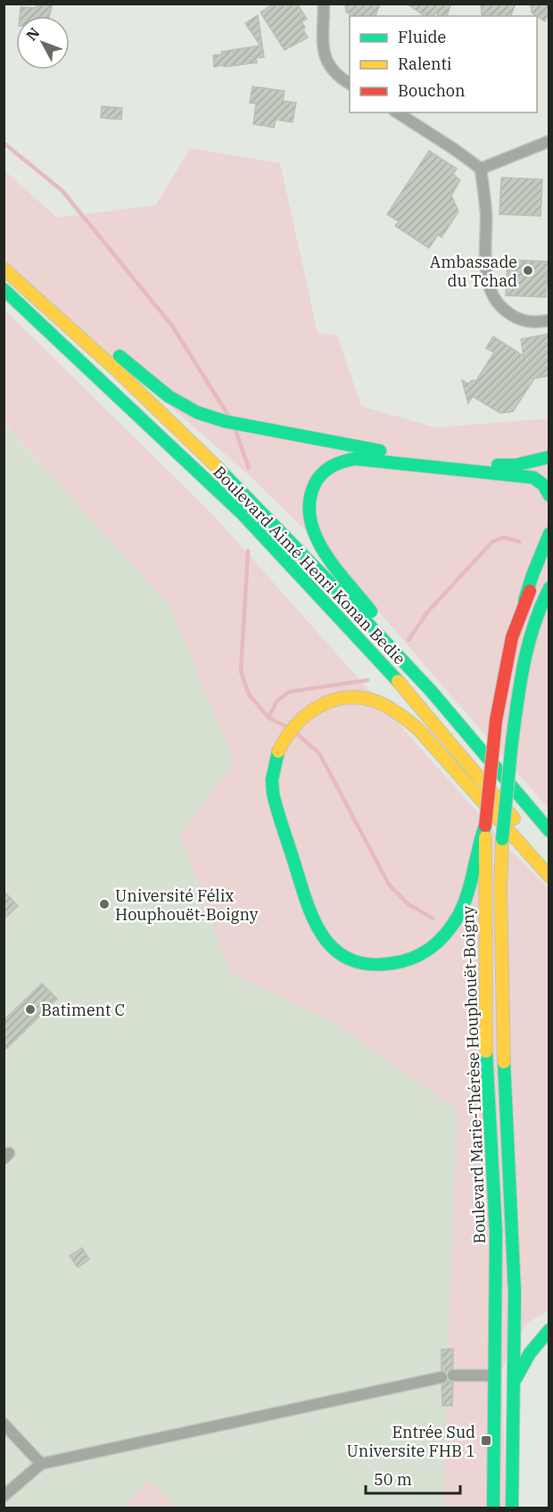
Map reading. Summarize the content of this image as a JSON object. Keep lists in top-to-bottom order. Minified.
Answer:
{"streets":{"main road":["Boulevard Aimé Henri Konan Bedie","Boulevard Marie-Thérèse Houphouët-Boigny"]},"places":{"other":["Ambassade du Tchad","Université Félix Houphouët-Boigny","Batiment C"],"transit":["Entrée Sud Universite FHB 1"]},"legend":["Fluide","Ralenti","Bouchon"],"scale_bar":"50 m","north":"top left"}
